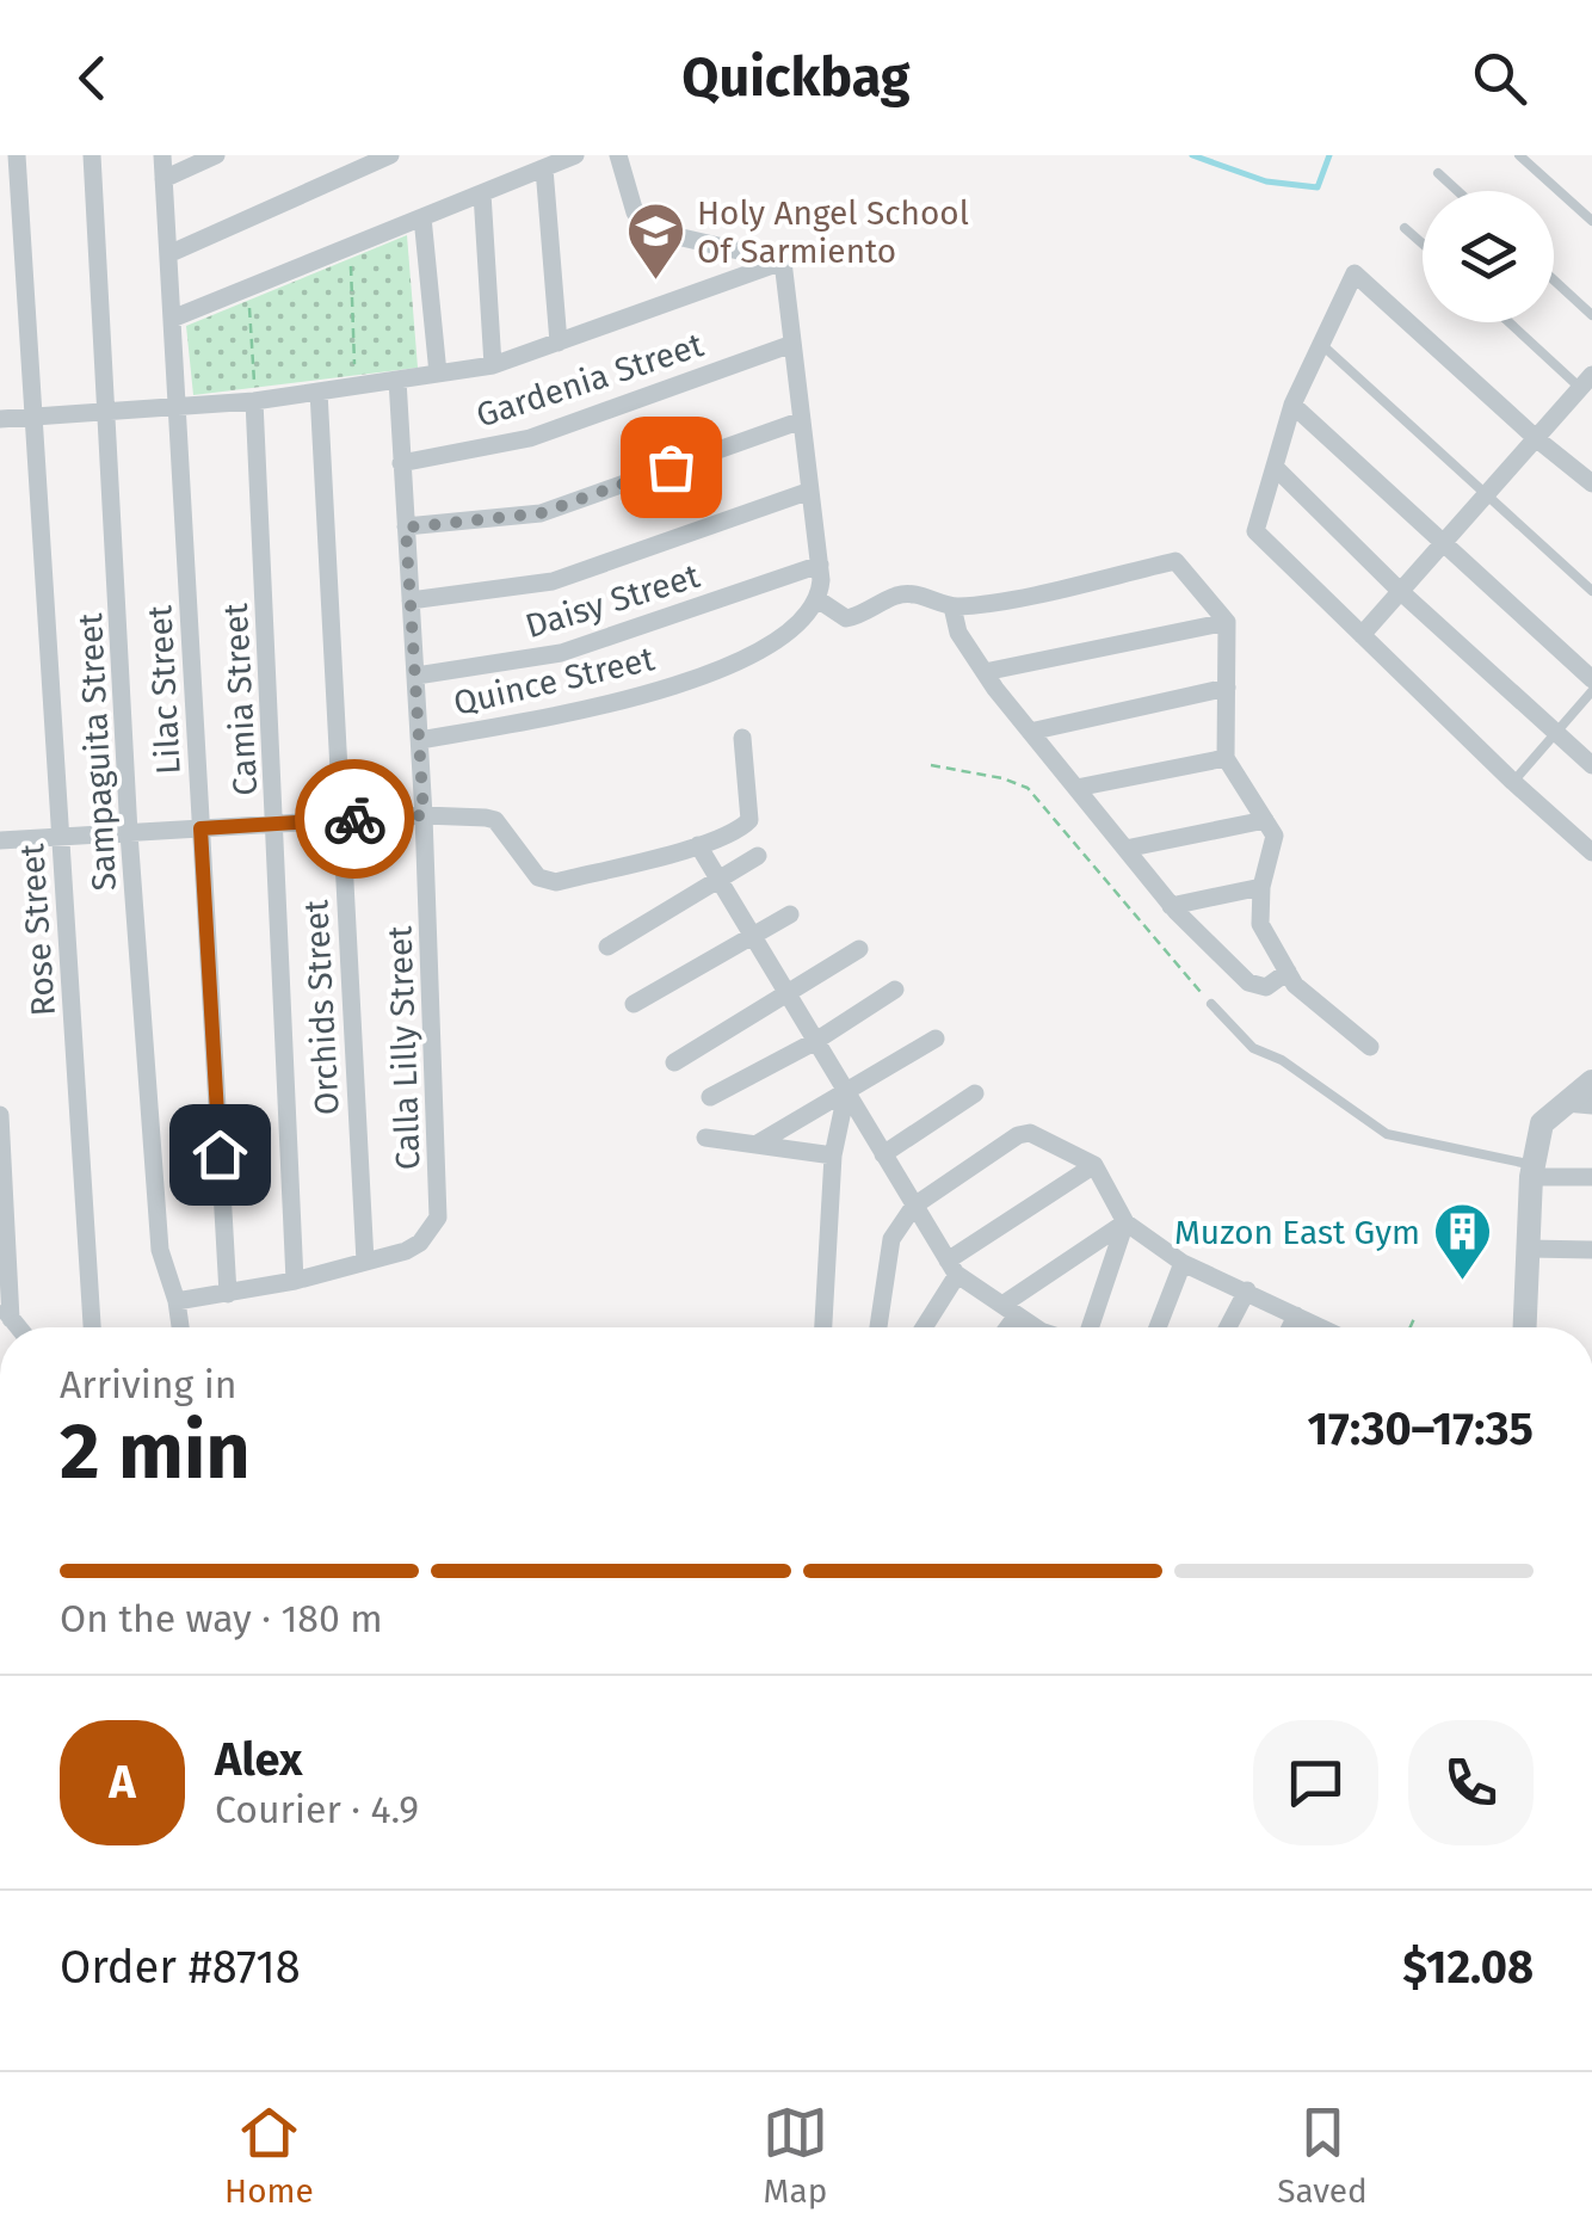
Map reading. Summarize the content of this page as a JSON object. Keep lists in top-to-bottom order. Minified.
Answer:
{"streets":{"street":["Gardenia Street","Daisy Street","Quince Street","Lilac Street","Camia Street","Sampaguita Street","Rose Street","Orchids Street","Calla Lilly Street"]},"crossings":[["Gardenia Street","Calla Lilly Street"],["Daisy Street","Calla Lilly Street"],["Quince Street","Calla Lilly Street"],["Lilac Street","Calla Lilly Street"],["Camia Street","Calla Lilly Street"],["Sampaguita Street","Calla Lilly Street"],["Orchids Street","Calla Lilly Street"]],"places":{"school or university":["Holy Angel School Of Sarmiento"],"building":["Muzon East Gym"]},"page":{"header":"Quickbag","heading":["2 min","Arriving in","17:30–17:35"],"panel":["Alex","Courier · 4.9","Order #8718","$12.08"],"bar":"On the way · 180 m","round":"A","tabs":["Home","Map","Saved"]}}
